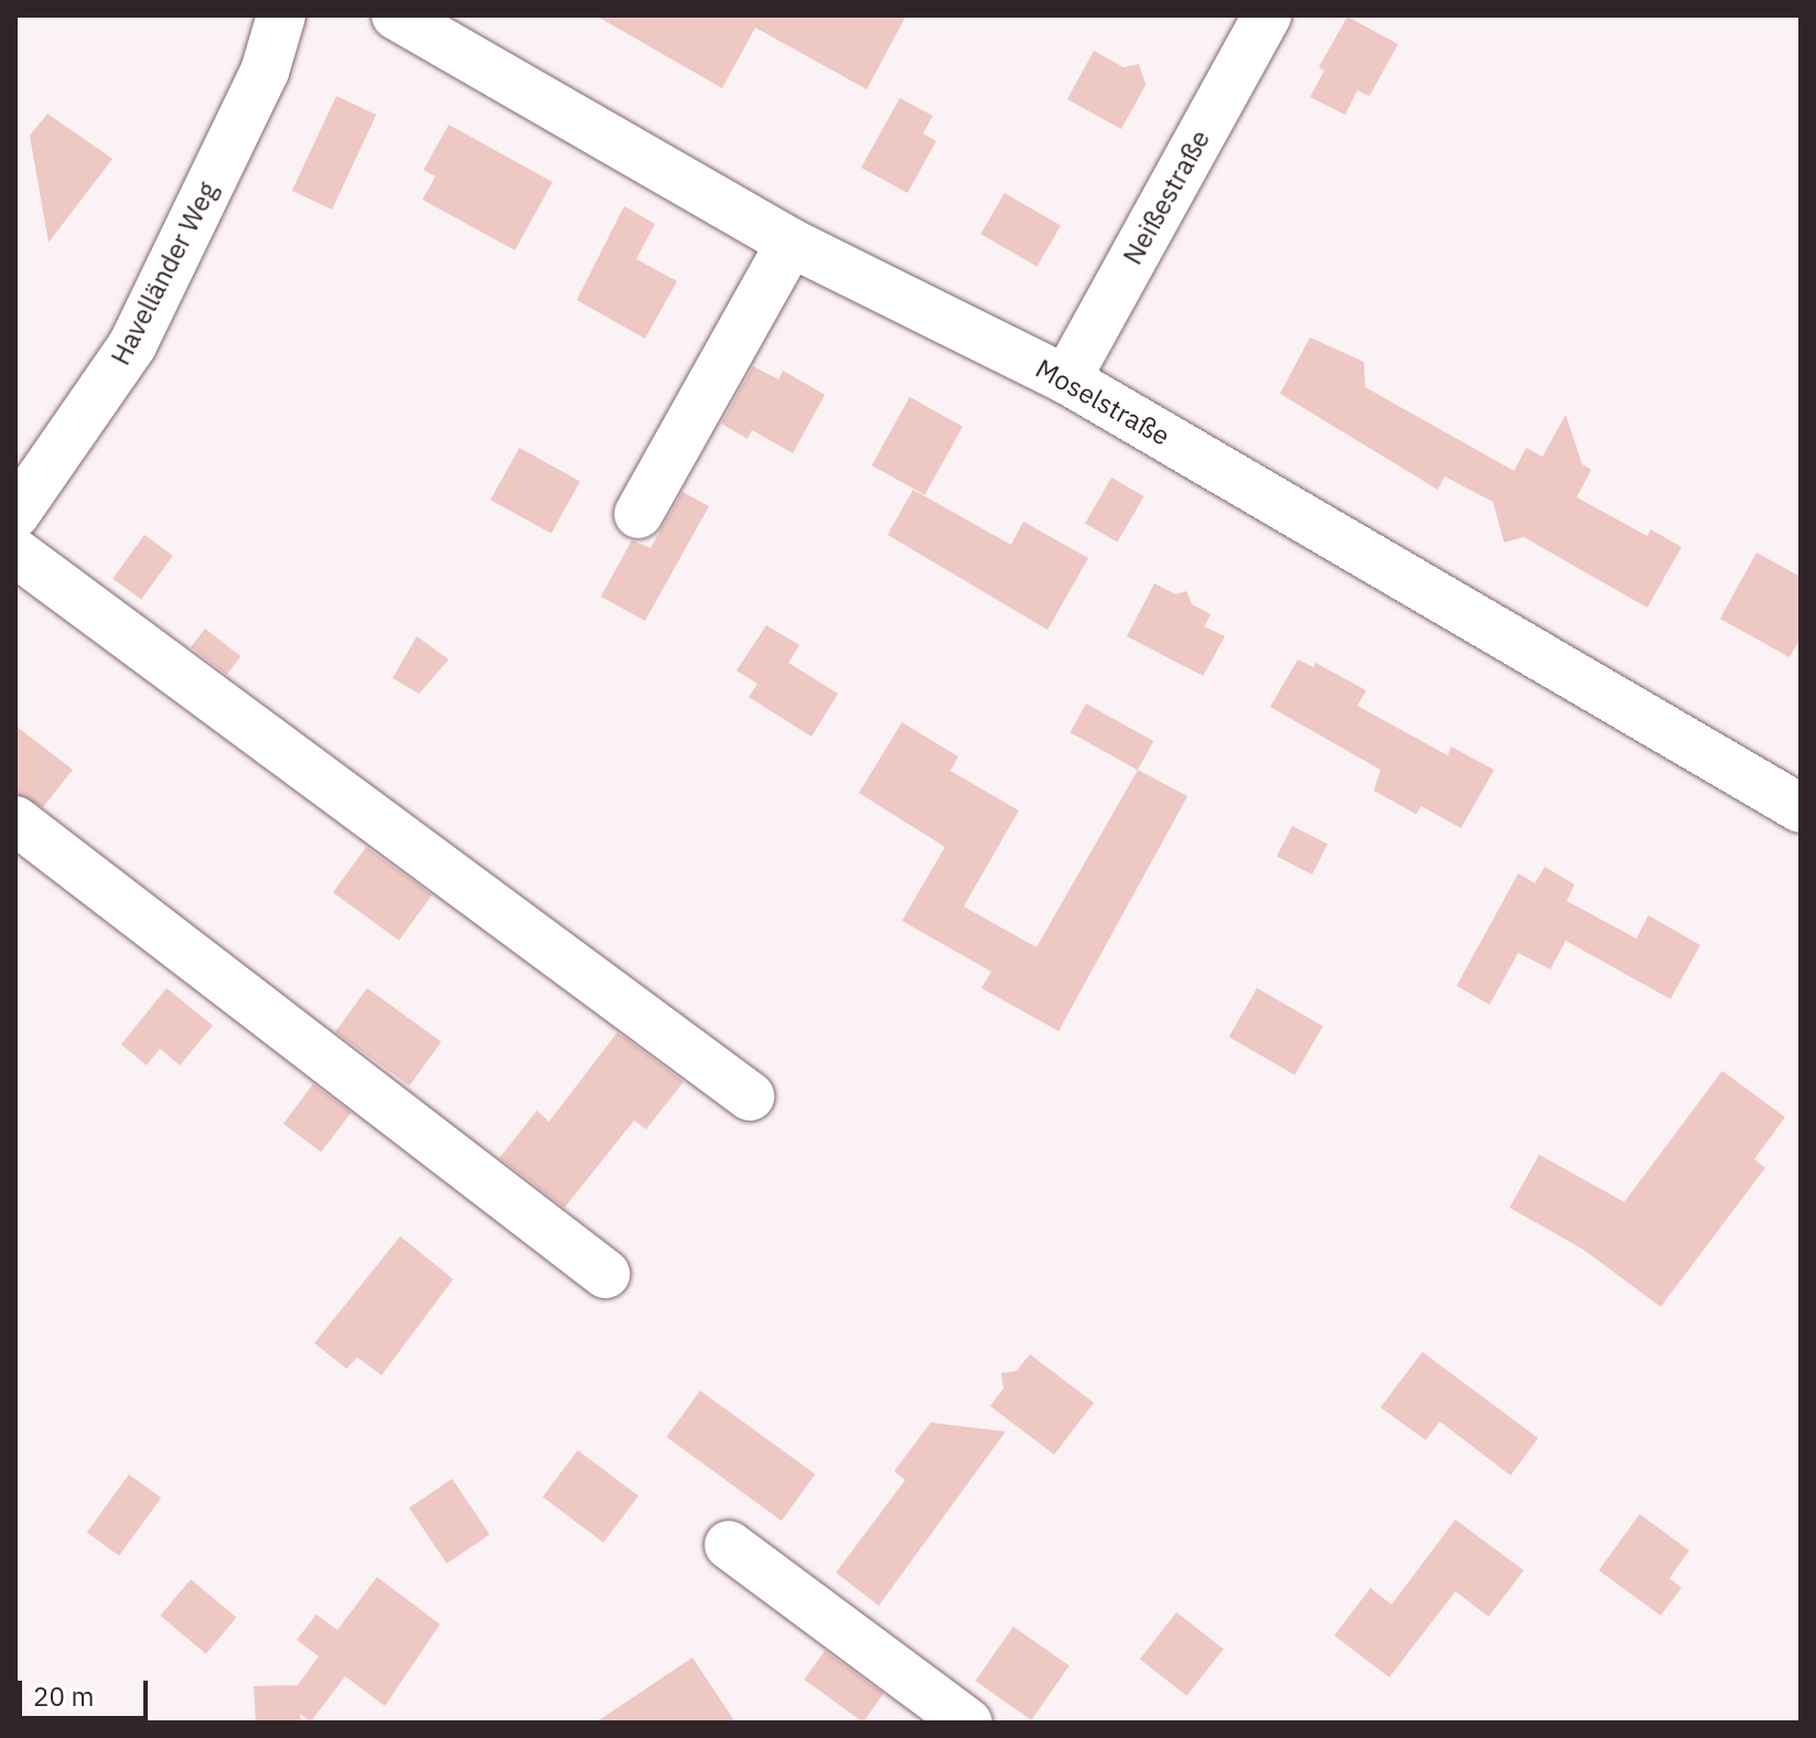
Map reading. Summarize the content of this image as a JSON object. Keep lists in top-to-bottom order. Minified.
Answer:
{"streets":{"street":["Neißestraße","Havelländer Weg","Moselstraße"]},"crossings":[["Neißestraße","Moselstraße"]],"scale_bar":"20 m"}
